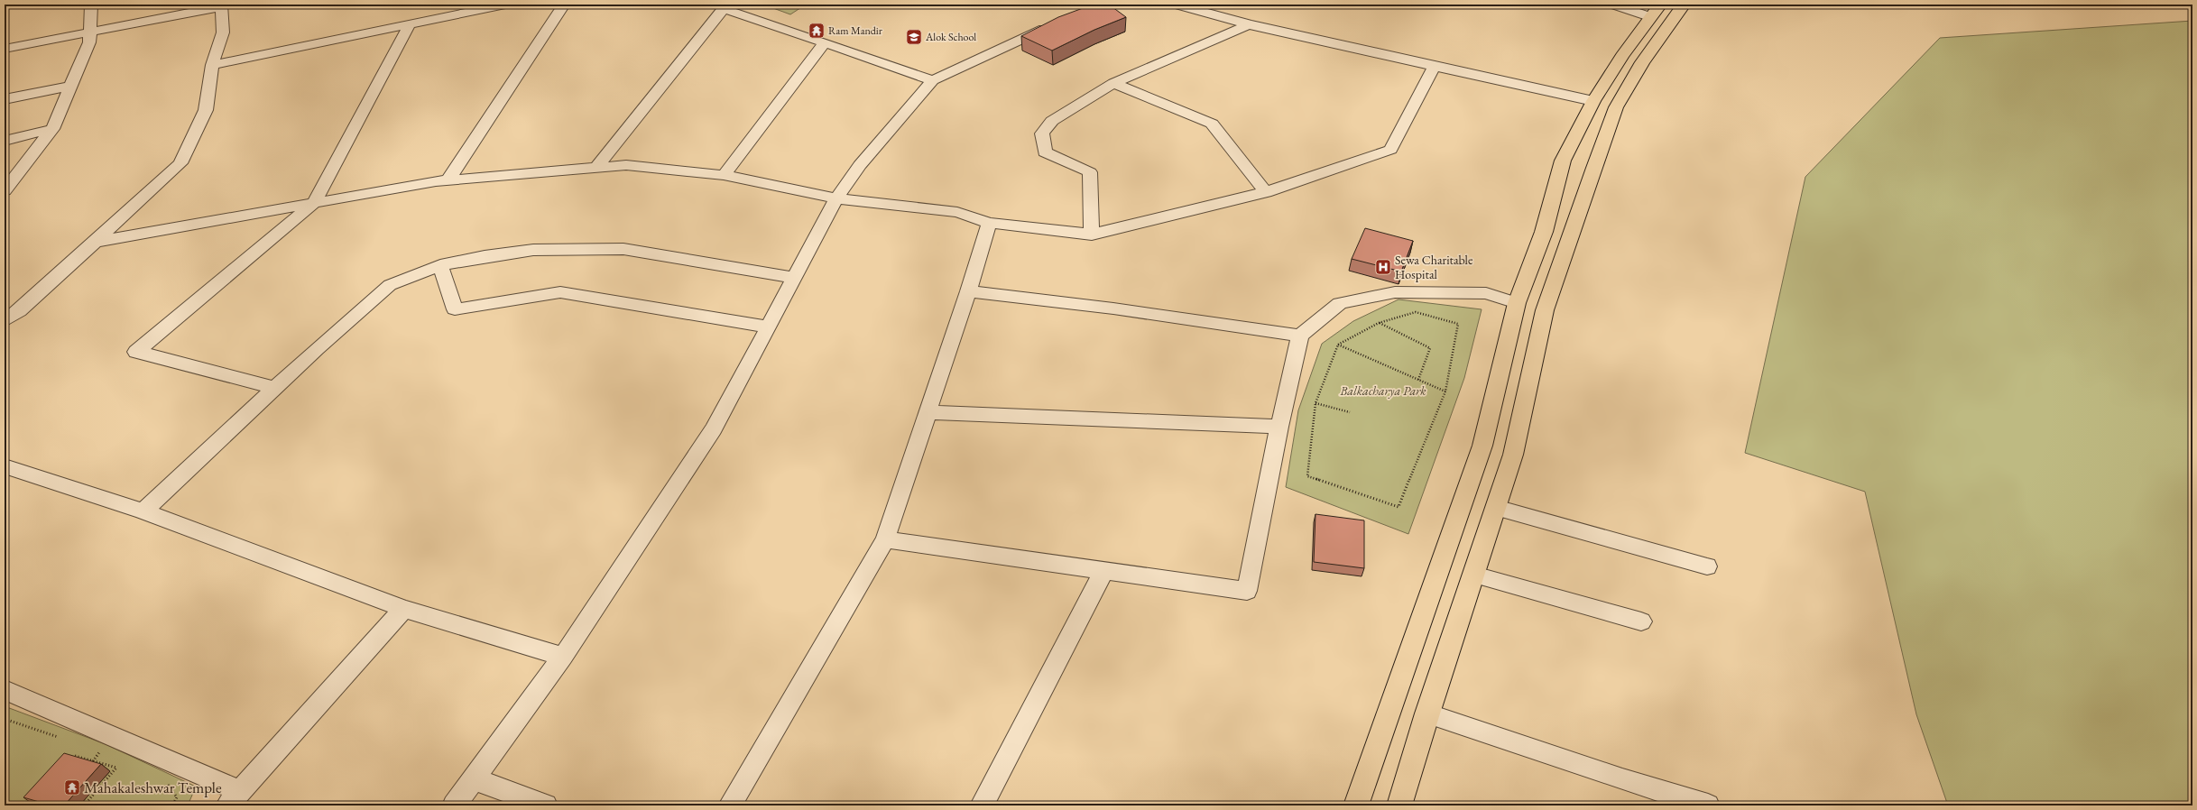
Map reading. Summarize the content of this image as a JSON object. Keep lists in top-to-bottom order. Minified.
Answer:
{"parks":["Balkacharya Park"],"places":{"temple":["Ram Mandir","Mahakaleshwar Temple"],"school or university":["Alok School"],"hospital":["Sewa Charitable Hospital"]}}
